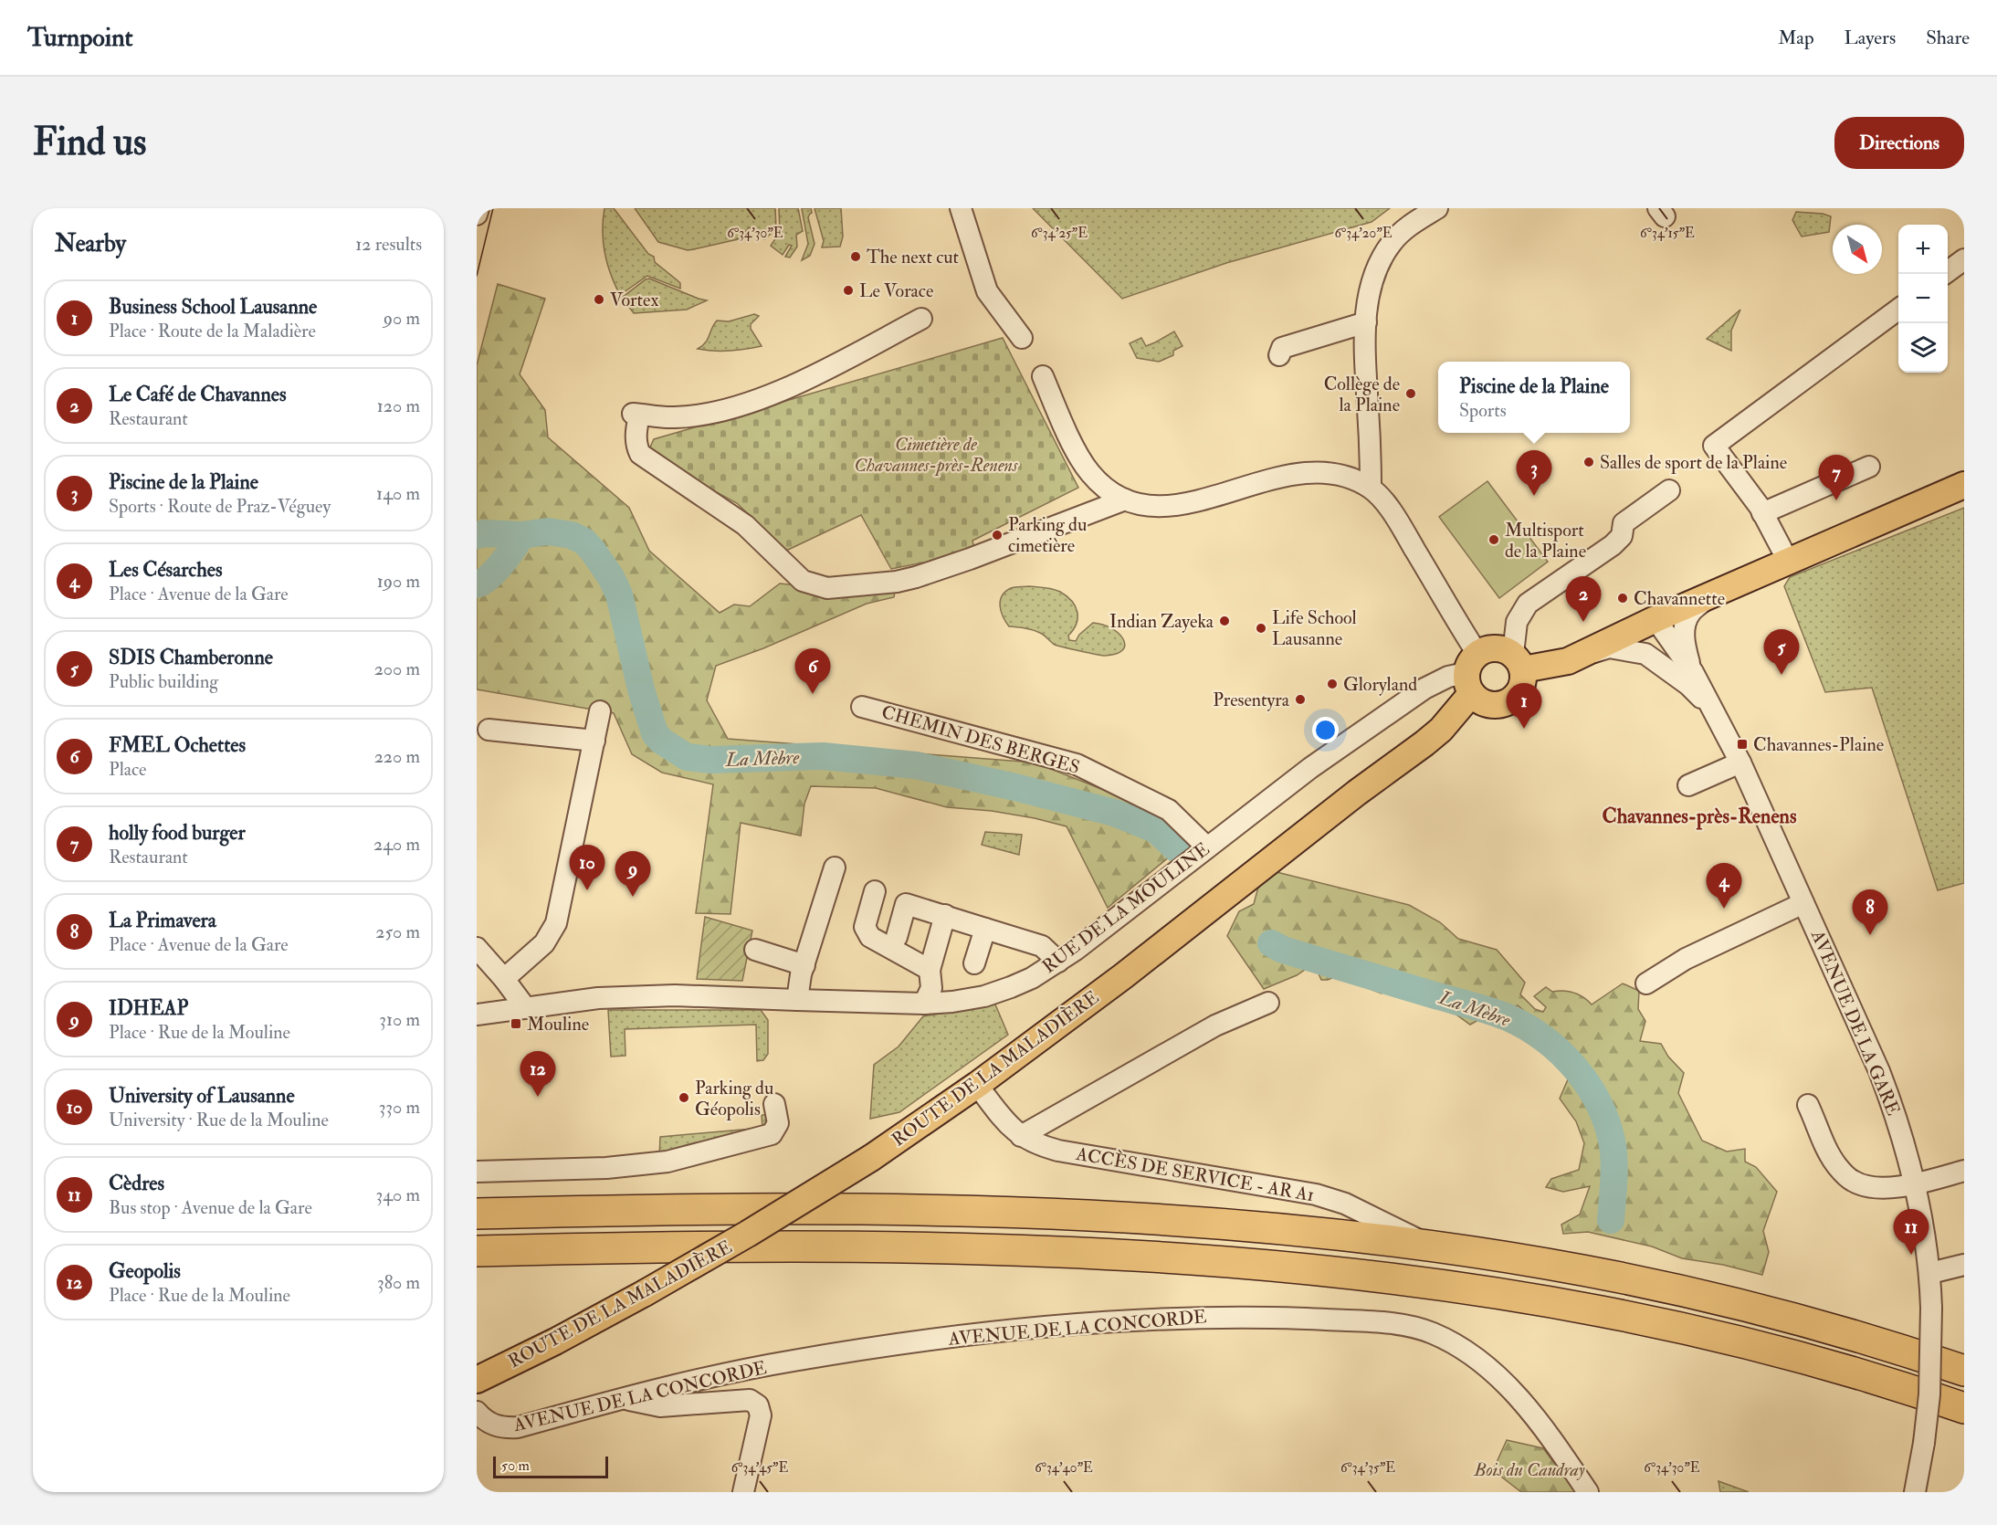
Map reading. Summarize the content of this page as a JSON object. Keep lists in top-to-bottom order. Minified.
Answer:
{"streets":{"main road":["ROUTE DE LA MALADIÈRE"],"street":["CHEMIN DES BERGES","RUE DE LA MOULINE","AVENUE DE LA GARE","ACCÈS DE SERVICE - AR A1","AVENUE DE LA CONCORDE"]},"crossings":[["CHEMIN DES BERGES","RUE DE LA MOULINE"],["RUE DE LA MOULINE","ROUTE DE LA MALADIÈRE"],["ROUTE DE LA MALADIÈRE","ACCÈS DE SERVICE - AR A1"]],"districts":["Chavannes-près-Renens"],"water":["La Mèbre"],"parks":["Cimetière de Chavannes-près-Renens","Bois du Caudray"],"places":{"other":["The next cut","Le Vorace","Vortex","Collège de la Plaine","Salles de sport de la Plaine","Parking du cimetière","Multisport de la Plaine","Chavannette","Indian Zayeka","Life School Lausanne","Gloryland","Presentyra","Parking du Géopolis"],"transit":["Chavannes-Plaine","Mouline"]},"scale_bar":"50 m","north":"bottom right","page":{"header":"Turnpoint","nav":["Map","Layers","Share"],"buttons":"Directions","title":"Find us","heading":["Nearby","12 results"],"map_buttons":["+","−"],"list":[{"mark":"1","name":"Business School Lausanne","note":"Place · Route de la Maladière","value":"90 m"},{"mark":"2","name":"Le Café de Chavannes","note":"Restaurant","value":"120 m"},{"mark":"3","name":"Piscine de la Plaine","note":"Sports · Route de Praz-Véguey","value":"140 m"},{"mark":"4","name":"Les Césarches","note":"Place · Avenue de la Gare","value":"190 m"},{"mark":"5","name":"SDIS Chamberonne","note":"Public building","value":"200 m"},{"mark":"6","name":"FMEL Ochettes","note":"Place","value":"220 m"},{"mark":"7","name":"holly food burger","note":"Restaurant","value":"240 m"},{"mark":"8","name":"La Primavera","note":"Place · Avenue de la Gare","value":"250 m"},{"mark":"9","name":"IDHEAP","note":"Place · Rue de la Mouline","value":"310 m"},{"mark":"10","name":"University of Lausanne","note":"University · Rue de la Mouline","value":"330 m"},{"mark":"11","name":"Cèdres","note":"Bus stop · Avenue de la Gare","value":"340 m"},{"mark":"12","name":"Geopolis","note":"Place · Rue de la Mouline","value":"380 m"}],"popup":["Piscine de la Plaine","Sports"],"pins":["3","7","2","5","6","1","10","9","4","8","12","11"],"scale":"50 m"},"coordinates":["6°34'30\"E","6°34'25\"E","6°34'20\"E","6°34'15\"E","6°34'45\"E","6°34'40\"E","6°34'35\"E"]}
